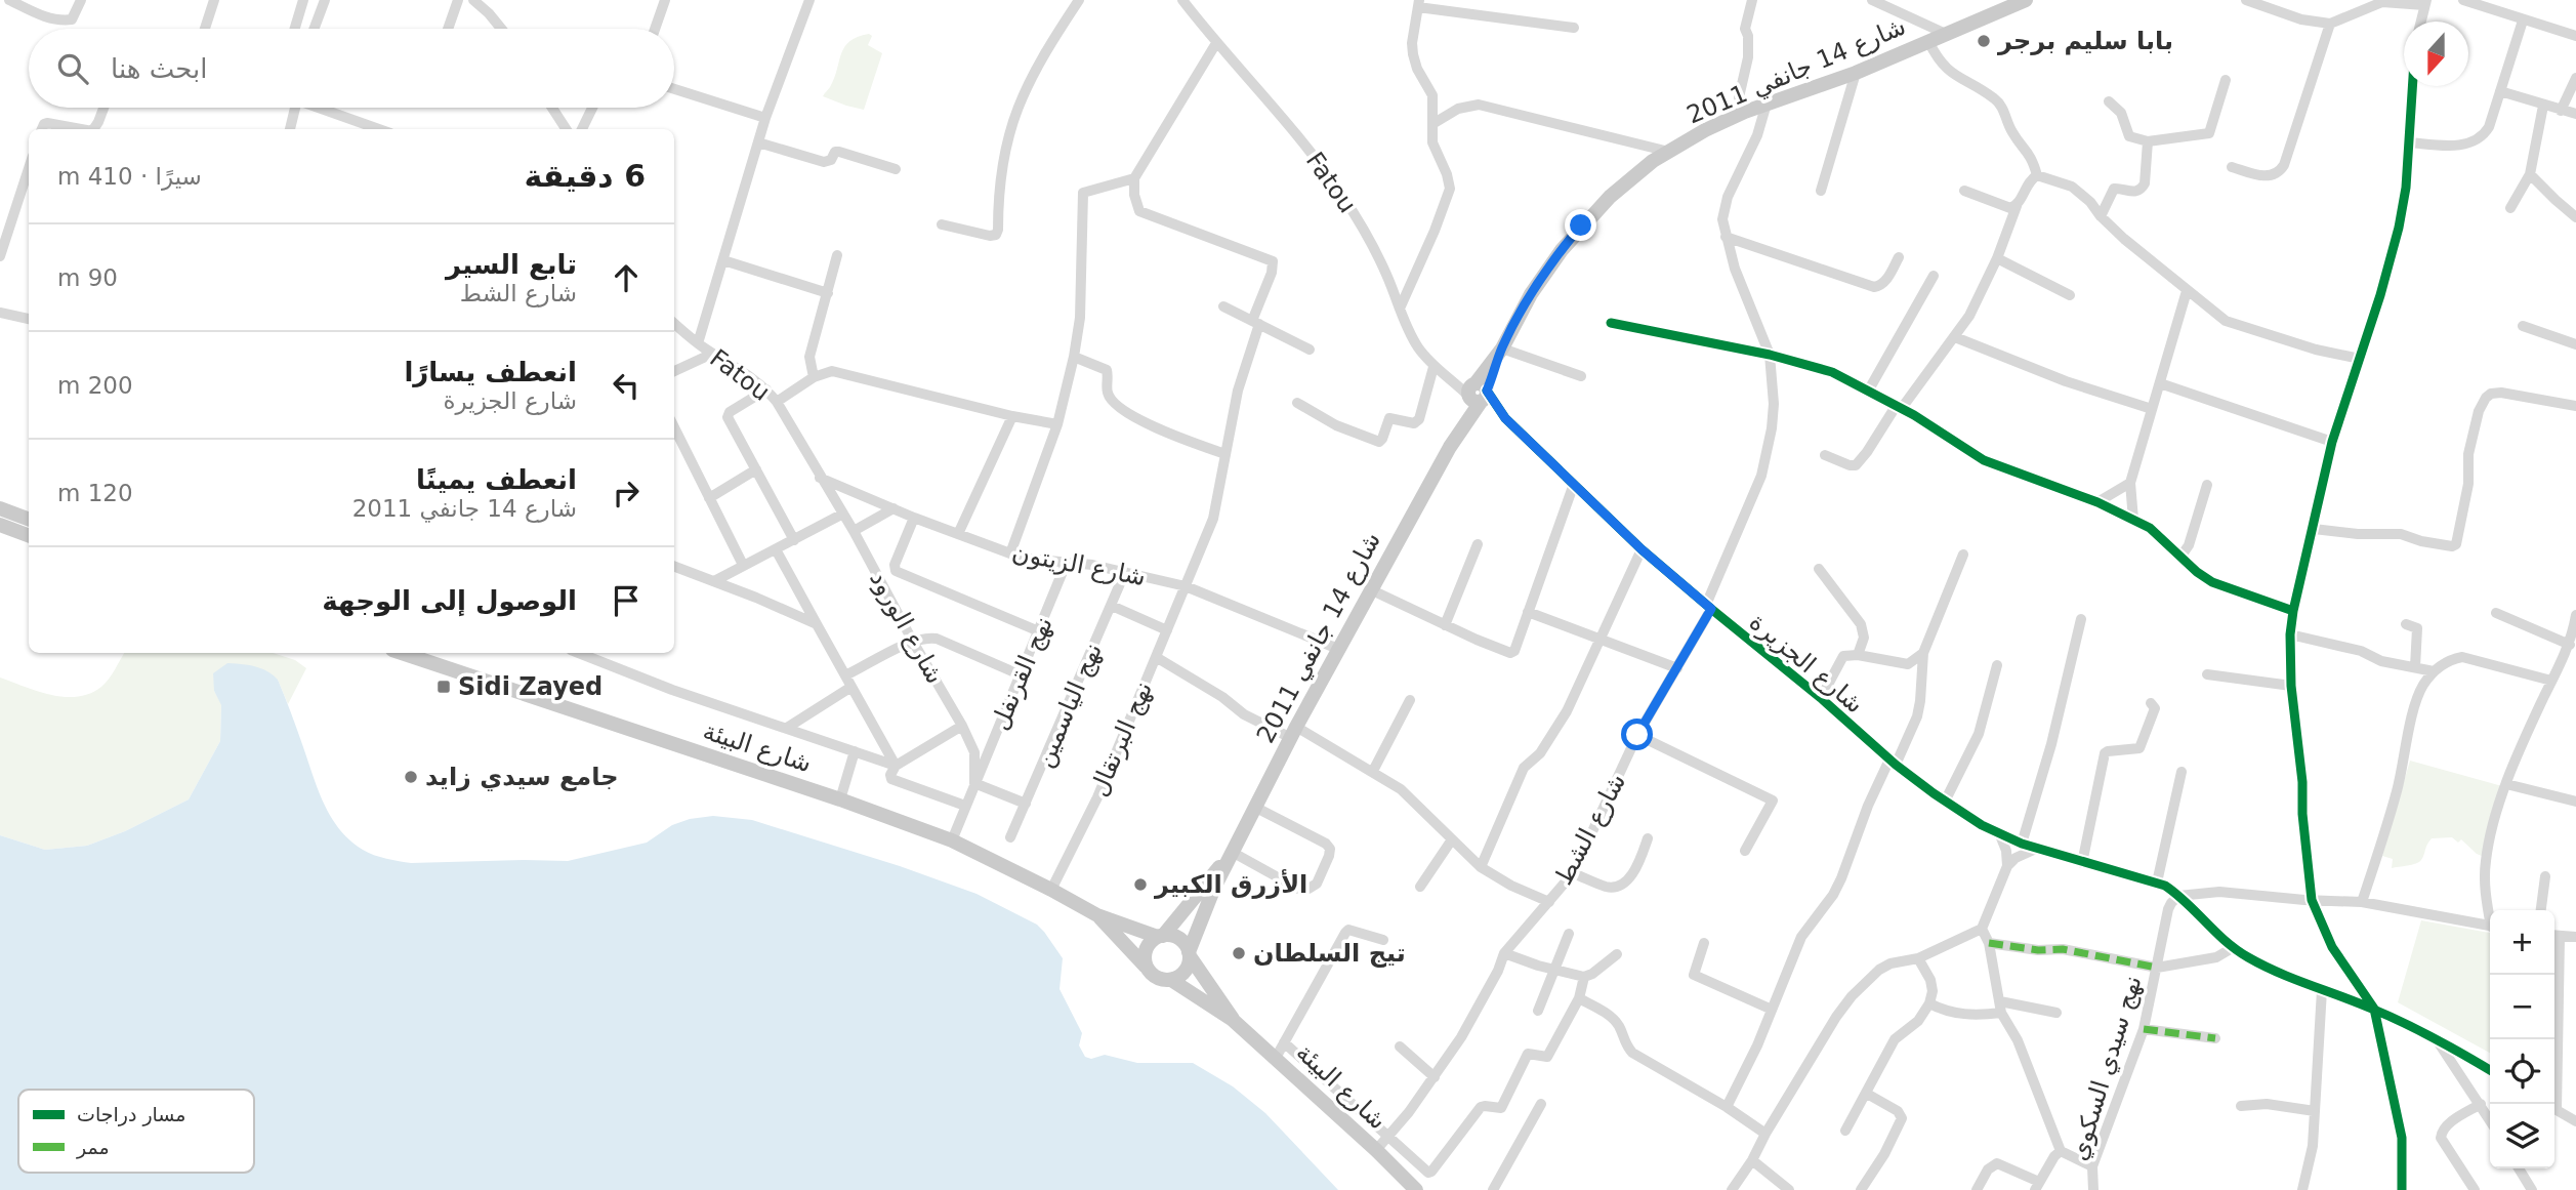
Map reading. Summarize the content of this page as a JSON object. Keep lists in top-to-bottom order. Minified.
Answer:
{"streets":{"main road":["شارع 14 جانفي 2011","شارع البيئة"],"street":["Fatou","شارع الزيتون","شارع الورود","شارع الجزيرة","نهج القرنفل","نهج الياسمين","نهج البرتقال","شارع الشط","نهج سيدي السكوي"]},"crossings":[["شارع 14 جانفي 2011","Fatou"],["شارع 14 جانفي 2011","شارع الزيتون"],["شارع 14 جانفي 2011","شارع الجزيرة"],["شارع 14 جانفي 2011","شارع البيئة"],["شارع 14 جانفي 2011","شارع الشط"],["Fatou","شارع الزيتون"],["Fatou","شارع الورود"],["Fatou","شارع الجزيرة"],["شارع الزيتون","شارع الورود"],["شارع الزيتون","نهج القرنفل"],["شارع الزيتون","نهج الياسمين"],["شارع الزيتون","نهج البرتقال"],["شارع الورود","نهج القرنفل"],["شارع الجزيرة","شارع الشط"],["شارع الجزيرة","نهج سيدي السكوي"],["نهج القرنفل","شارع البيئة"],["نهج البرتقال","شارع البيئة"],["شارع البيئة","شارع الشط"]],"places":{"other":["بابا سليم برجر","جامع سيدي زايد","الأزرق الكبير","تيج السلطان"],"transit":["Sidi Zayed"]},"legend":["مسار دراجات","ممر"],"north":"bottom","page":{"search":"ابحث هنا","heading":["6 دقيقة","سيرًا · 410 m"],"list":[["تابع السير","شارع الشط","90 m"],["انعطف يسارًا","شارع الجزيرة","200 m"],["انعطف يمينًا","شارع 14 جانفي 2011","120 m"],"الوصول إلى الوجهة"],"map_buttons":["+","−"]}}
